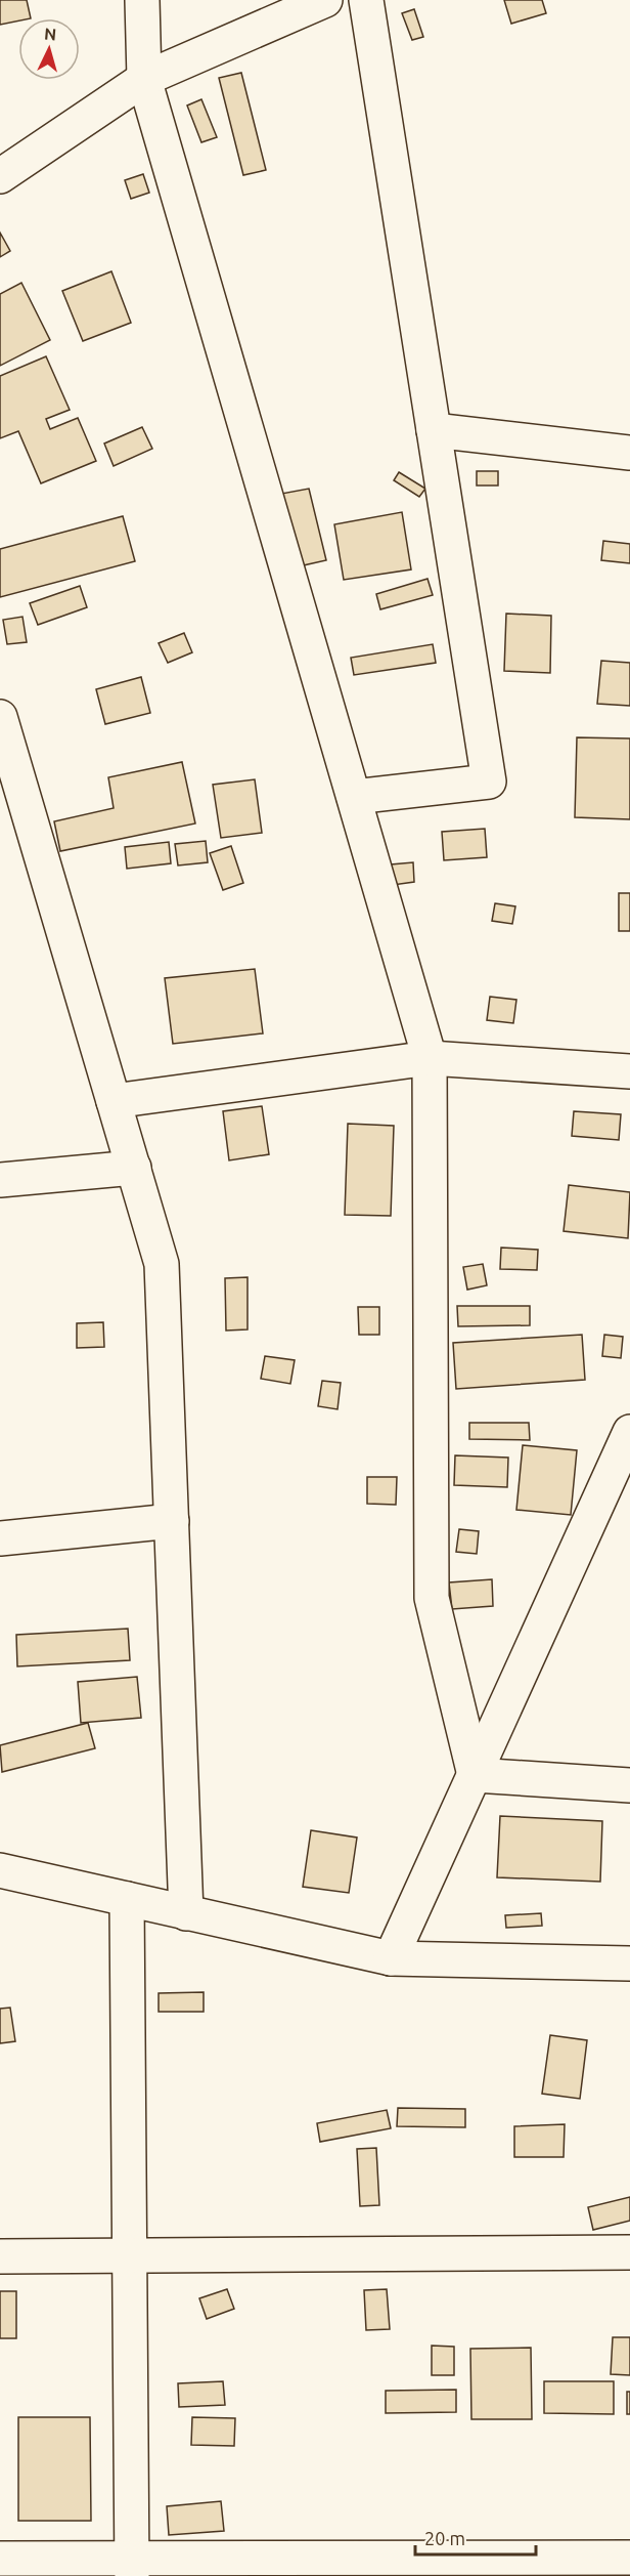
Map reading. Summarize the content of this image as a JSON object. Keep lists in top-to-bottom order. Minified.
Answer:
{"scale_bar":"20 m","north":"top"}
